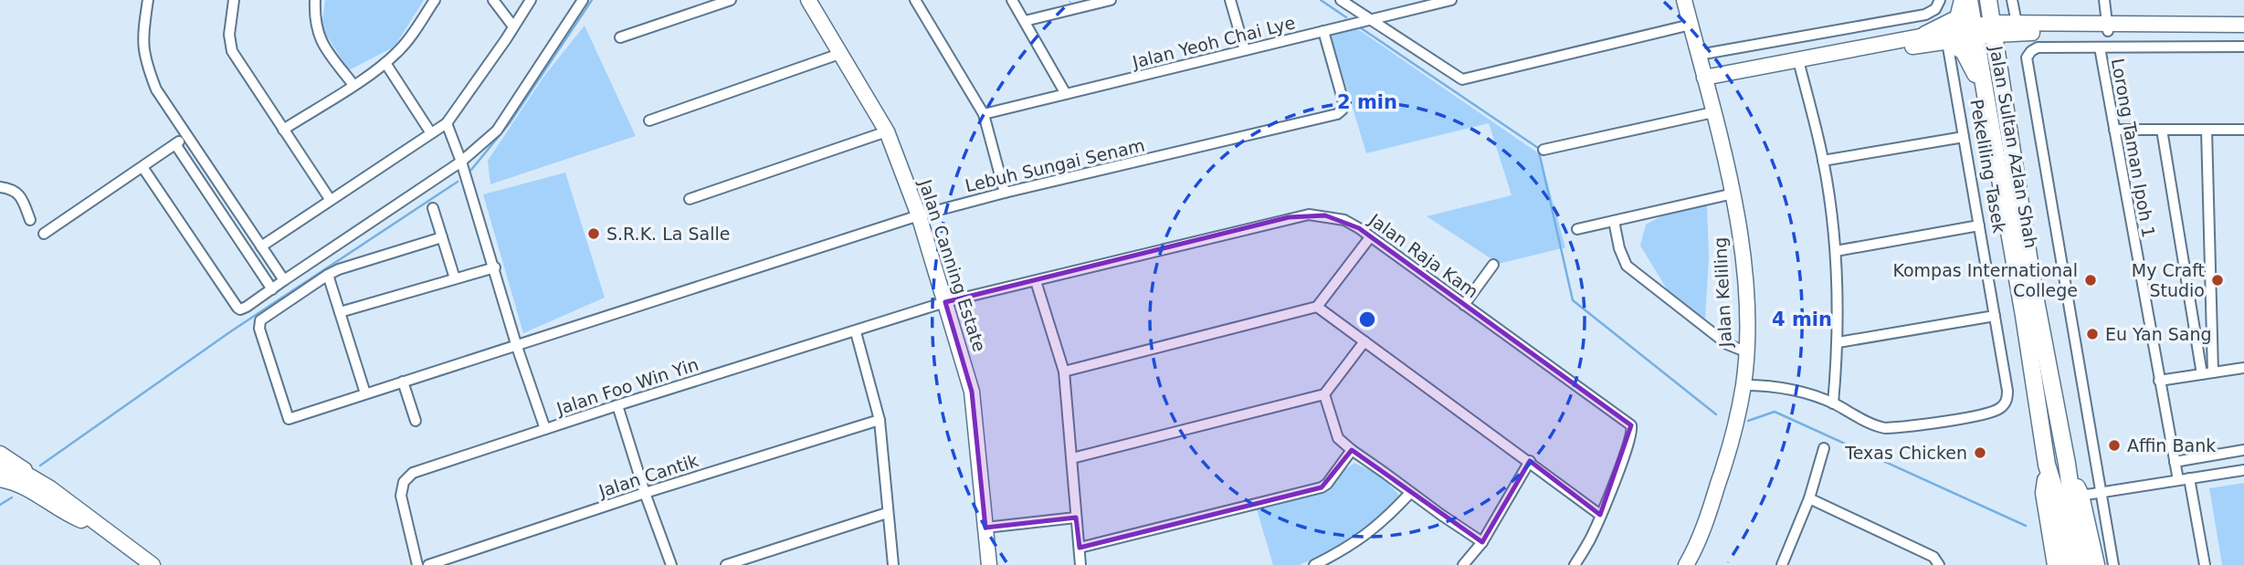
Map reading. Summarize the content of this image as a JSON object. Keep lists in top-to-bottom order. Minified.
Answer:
{"streets":{"main road":["Jalan Sultan Azlan Shah","Jalan Canning Estate","Jalan Keliling"],"street":["Jalan Yeoh Chai Lye","Lorong Taman Ipoh 1","Lebuh Sungai Senam","Pekeliling Tasek","Jalan Raja Kam","Jalan Foo Win Yin","Jalan Cantik"]},"crossings":[["Jalan Yeoh Chai Lye","Lebuh Sungai Senam"],["Lebuh Sungai Senam","Jalan Canning Estate"],["Pekeliling Tasek","Jalan Keliling"],["Jalan Raja Kam","Jalan Canning Estate"],["Jalan Raja Kam","Jalan Foo Win Yin"],["Jalan Canning Estate","Jalan Foo Win Yin"]],"places":["S.R.K. La Salle","Kompas International College","My Craft Studio","Eu Yan Sang","Affin Bank","Texas Chicken"],"rings":["2 min","4 min"]}
